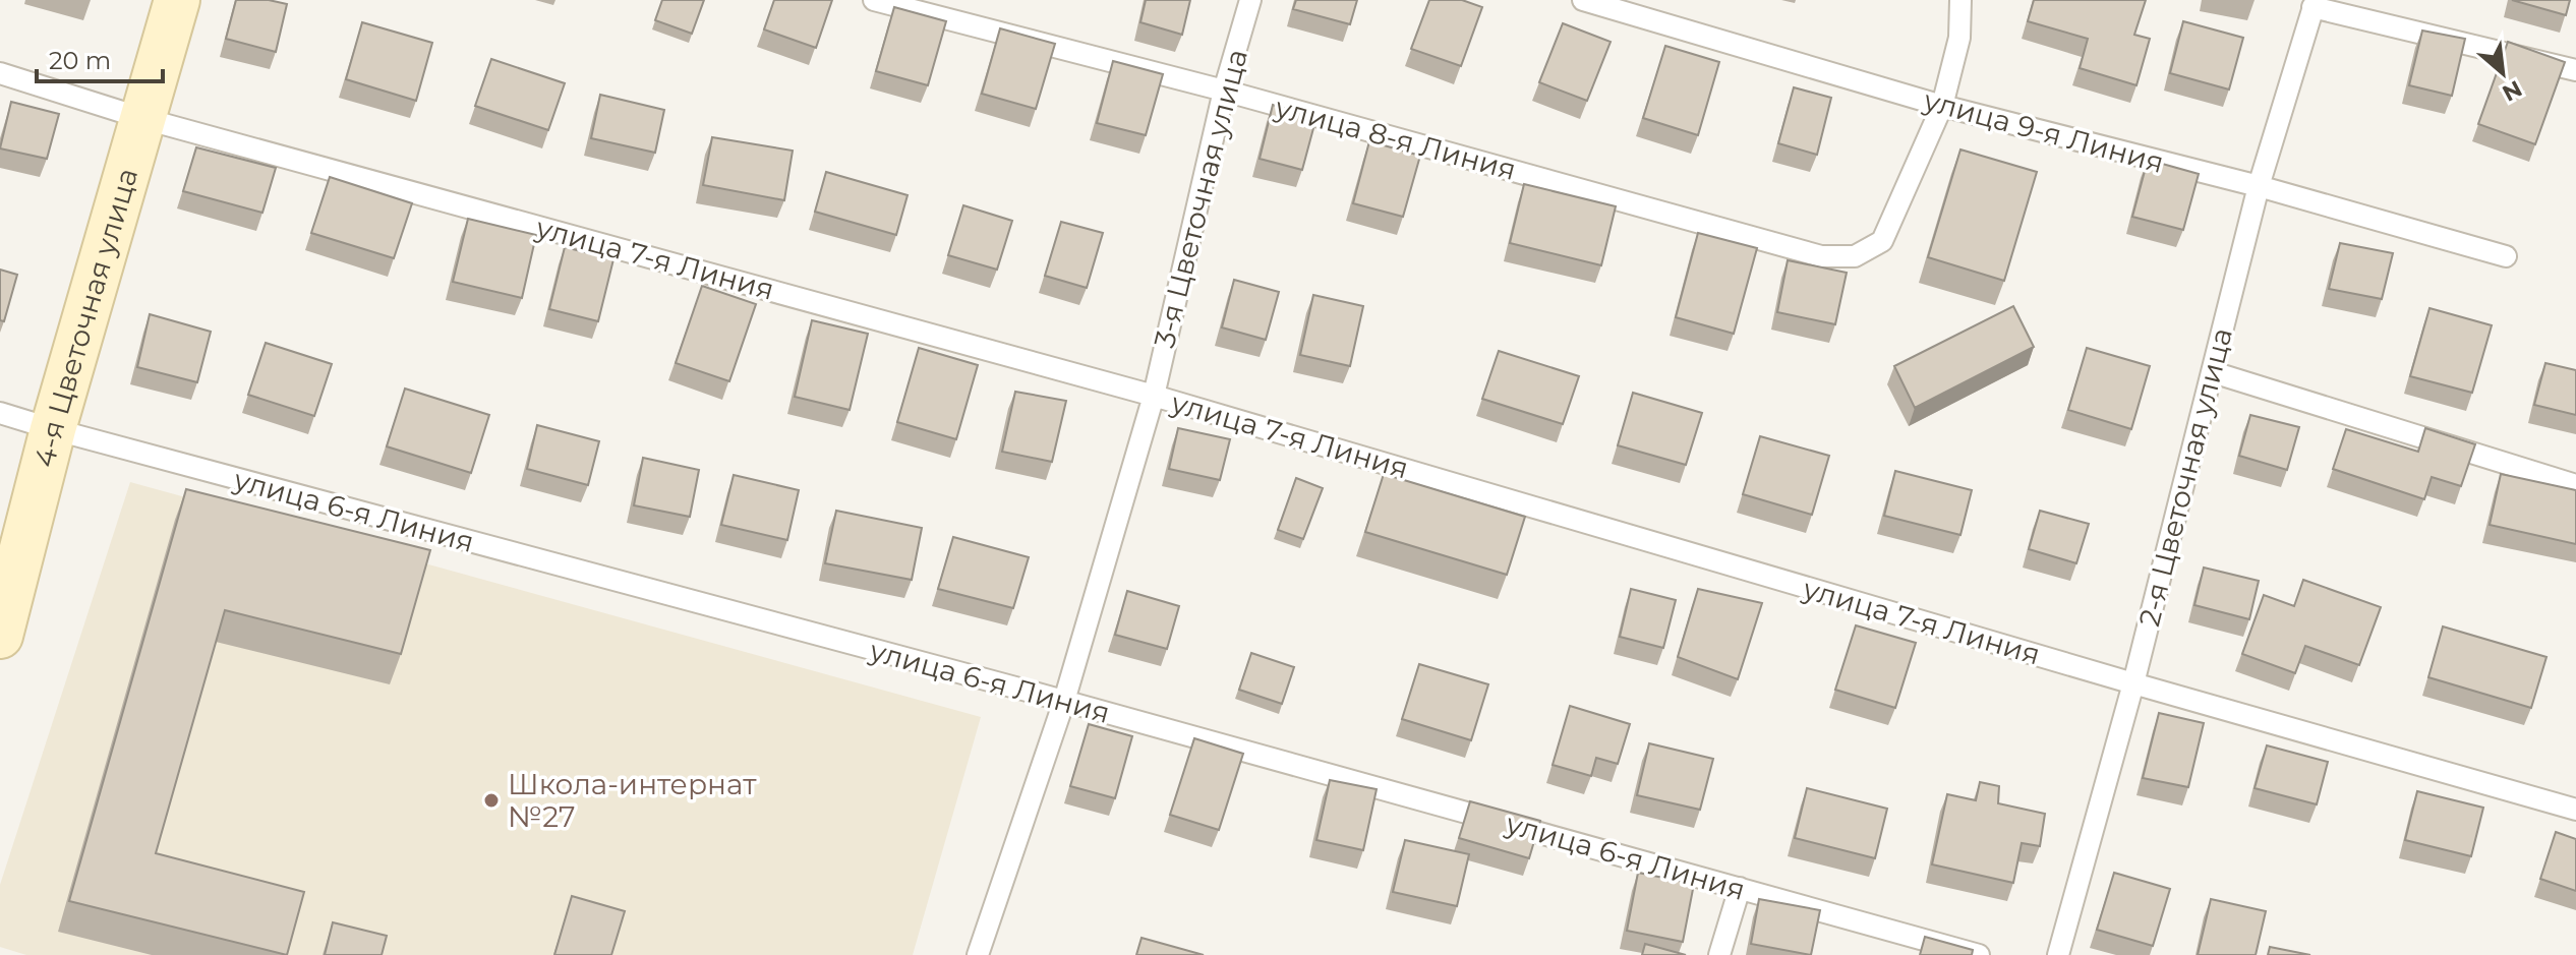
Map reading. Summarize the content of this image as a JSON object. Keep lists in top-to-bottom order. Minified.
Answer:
{"streets":{"street":["4-я Цветочная улица"],"lane":["улица 9-я Линия","улица 8-я Линия","3-я Цветочная улица","улица 7-я Линия","2-я Цветочная улица","улица 6-я Линия"]},"crossings":[["улица 9-я Линия","улица 8-я Линия"],["улица 9-я Линия","2-я Цветочная улица"],["улица 8-я Линия","3-я Цветочная улица"],["3-я Цветочная улица","улица 7-я Линия"],["3-я Цветочная улица","улица 6-я Линия"],["улица 7-я Линия","4-я Цветочная улица"],["улица 7-я Линия","2-я Цветочная улица"],["4-я Цветочная улица","улица 6-я Линия"]],"places":["Школа-интернат №27"],"scale_bar":"20 m","north":"bottom right"}
